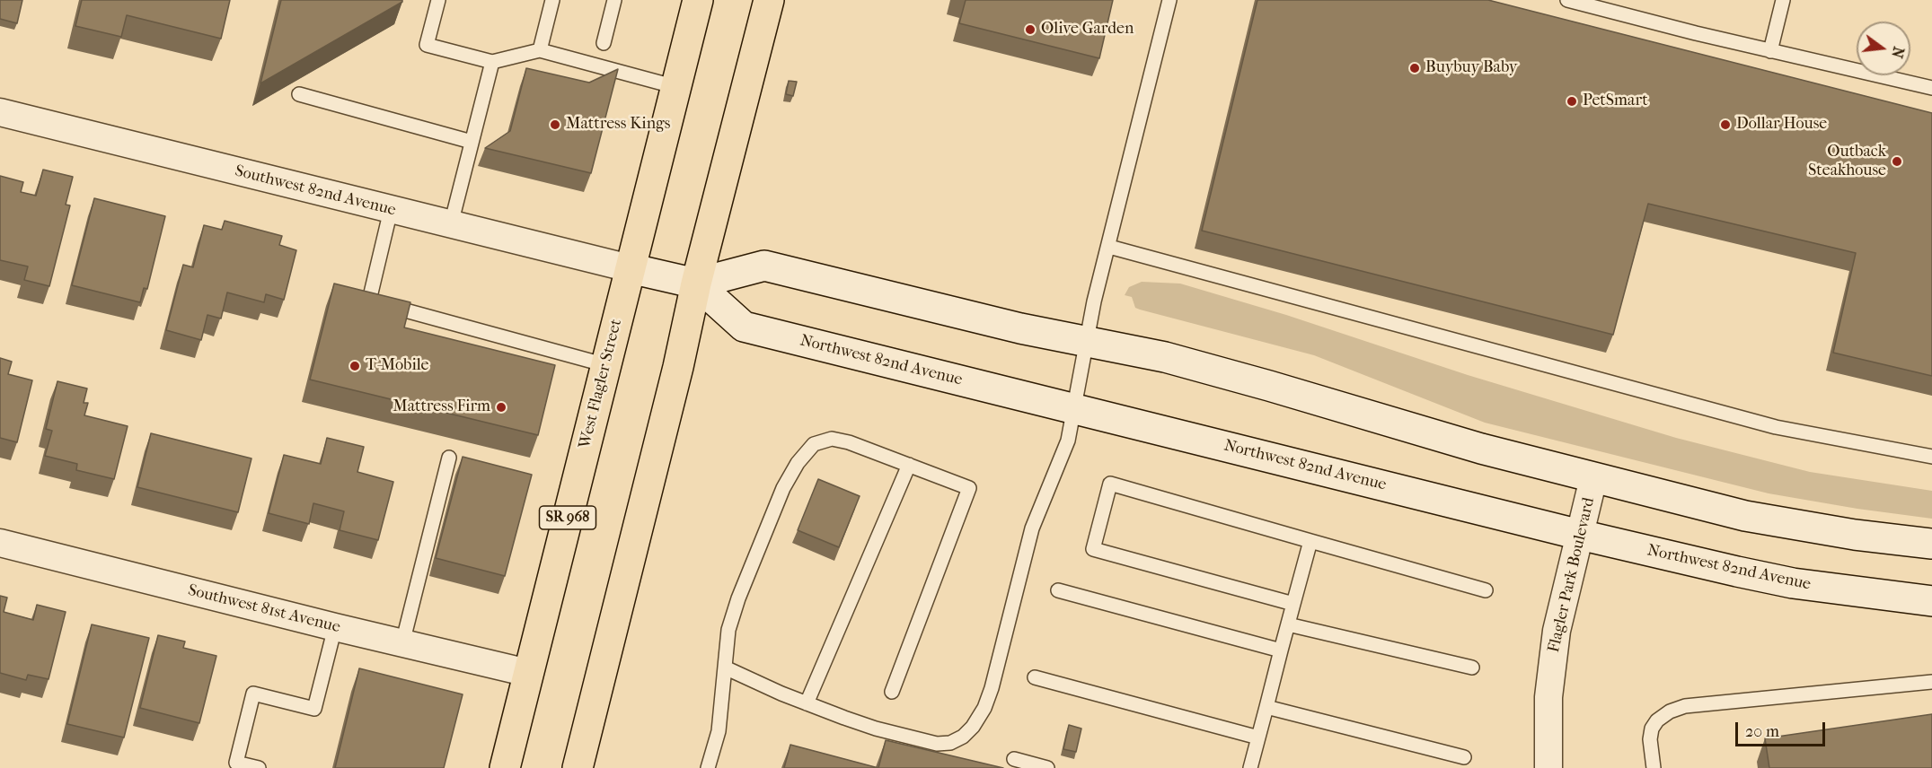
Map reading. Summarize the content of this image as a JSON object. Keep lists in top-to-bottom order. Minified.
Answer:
{"streets":{"main road":["West Flagler Street","SR 968"],"street":["Southwest 82nd Avenue","Northwest 82nd Avenue","Flagler Park Boulevard","Southwest 81st Avenue"]},"crossings":[["Southwest 82nd Avenue","Northwest 82nd Avenue"],["Southwest 82nd Avenue","West Flagler Street"],["Northwest 82nd Avenue","West Flagler Street"],["Northwest 82nd Avenue","Flagler Park Boulevard"],["West Flagler Street","Southwest 81st Avenue"]],"places":["Olive Garden","Buybuy Baby","PetSmart","Mattress Kings","Dollar House","Outback Steakhouse","T-Mobile","Mattress Firm"],"scale_bar":"20 m","north":"right"}
